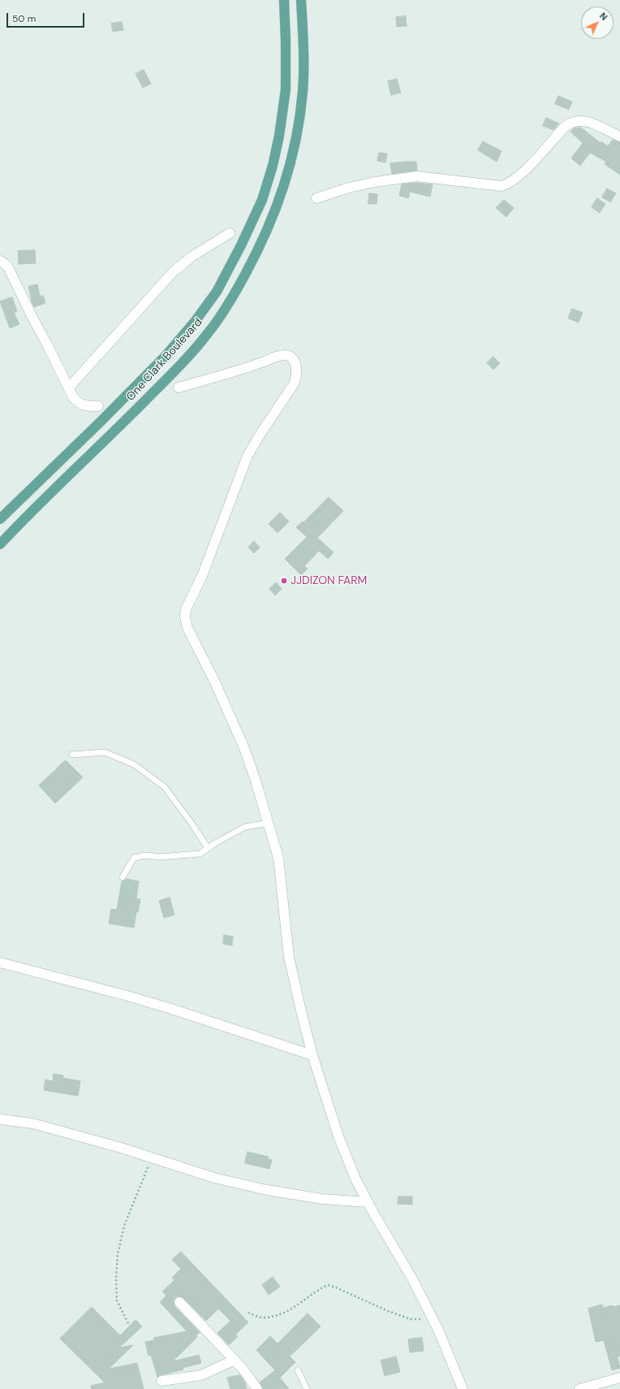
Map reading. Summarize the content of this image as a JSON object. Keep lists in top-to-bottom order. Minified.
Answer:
{"streets":{"main road":["One Clark Boulevard"]},"places":["JJDIZON FARM"],"scale_bar":"50 m","north":"top right"}
